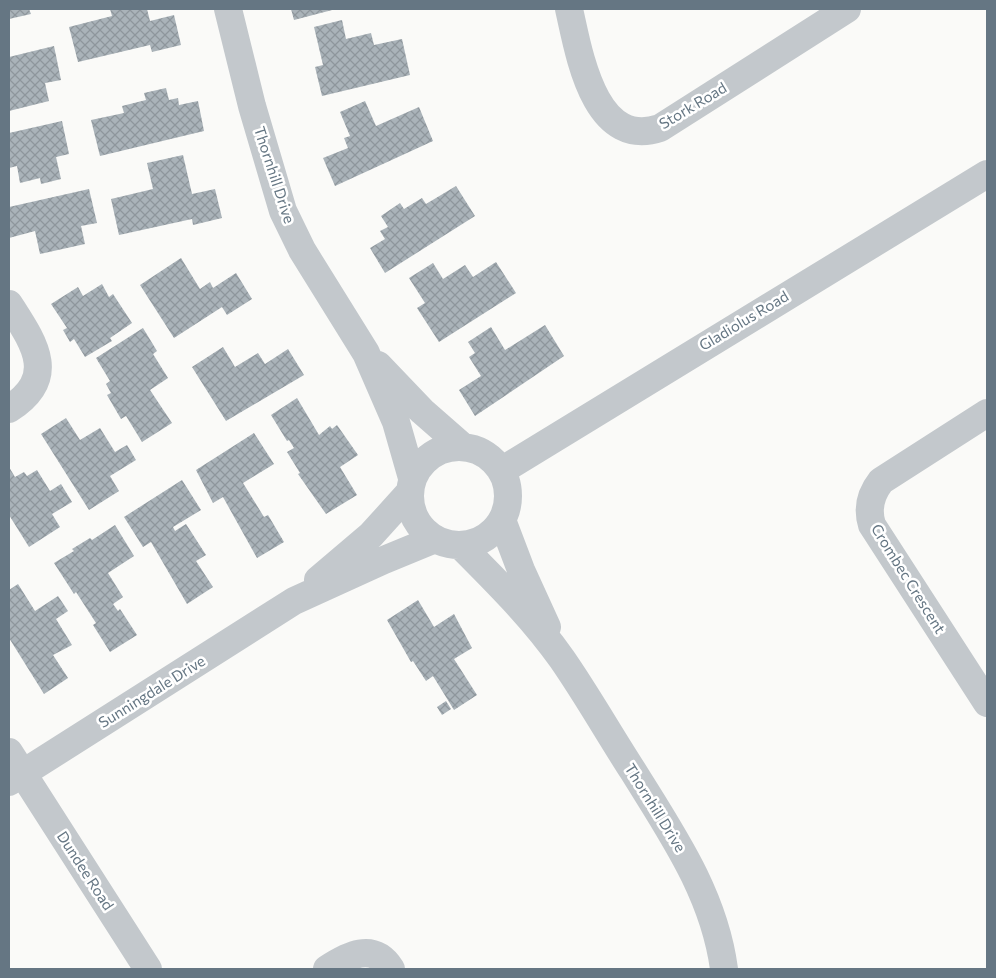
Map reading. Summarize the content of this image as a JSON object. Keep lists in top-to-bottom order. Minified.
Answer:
{"streets":{"street":["Stork Road","Thornhill Drive","Gladiolus Road","Crombec Crescent","Sunningdale Drive","Dundee Road"]},"crossings":[["Thornhill Drive","Gladiolus Road"],["Thornhill Drive","Sunningdale Drive"],["Gladiolus Road","Sunningdale Drive"],["Sunningdale Drive","Dundee Road"]]}
